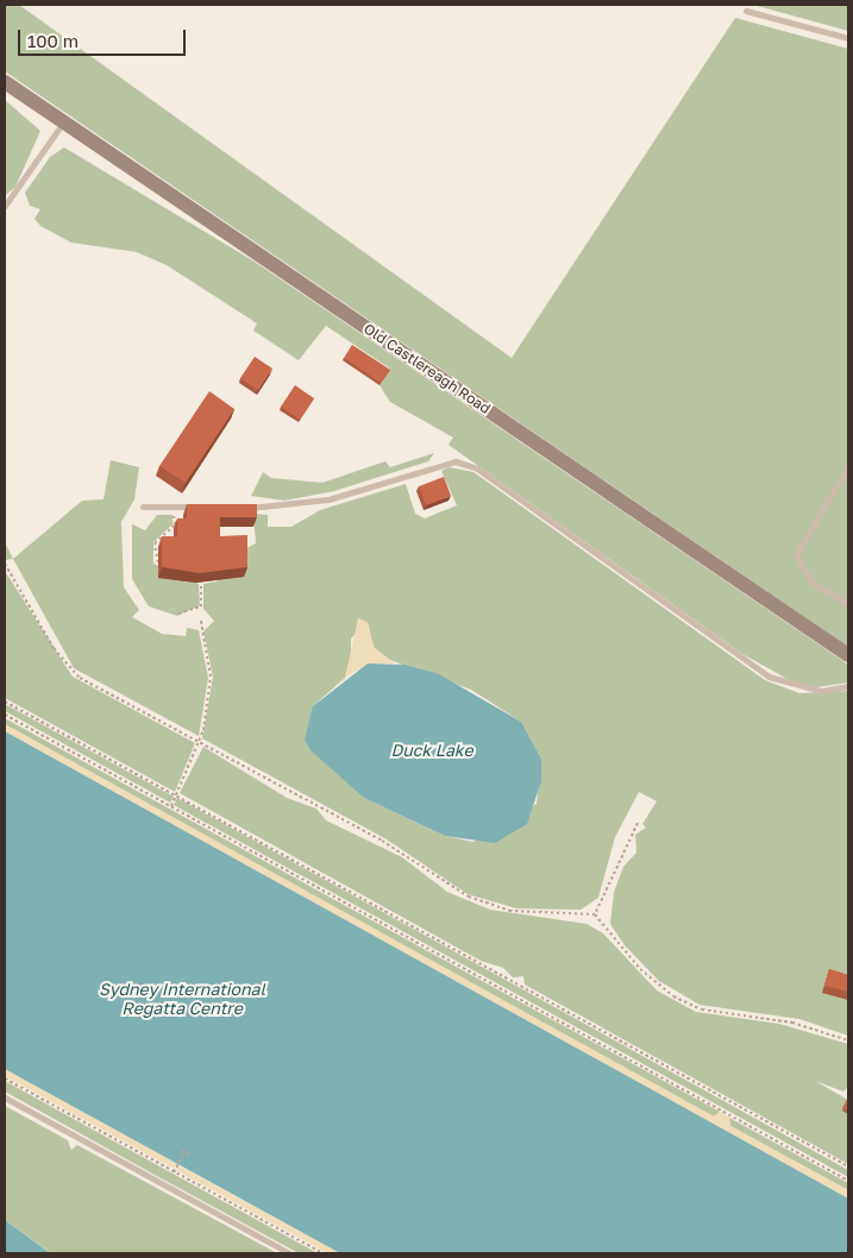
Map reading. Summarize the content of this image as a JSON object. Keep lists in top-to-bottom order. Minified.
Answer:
{"streets":{"street":["Old Castlereagh Road"]},"water":["Duck Lake","Sydney International Regatta Centre"],"scale_bar":"100 m"}
